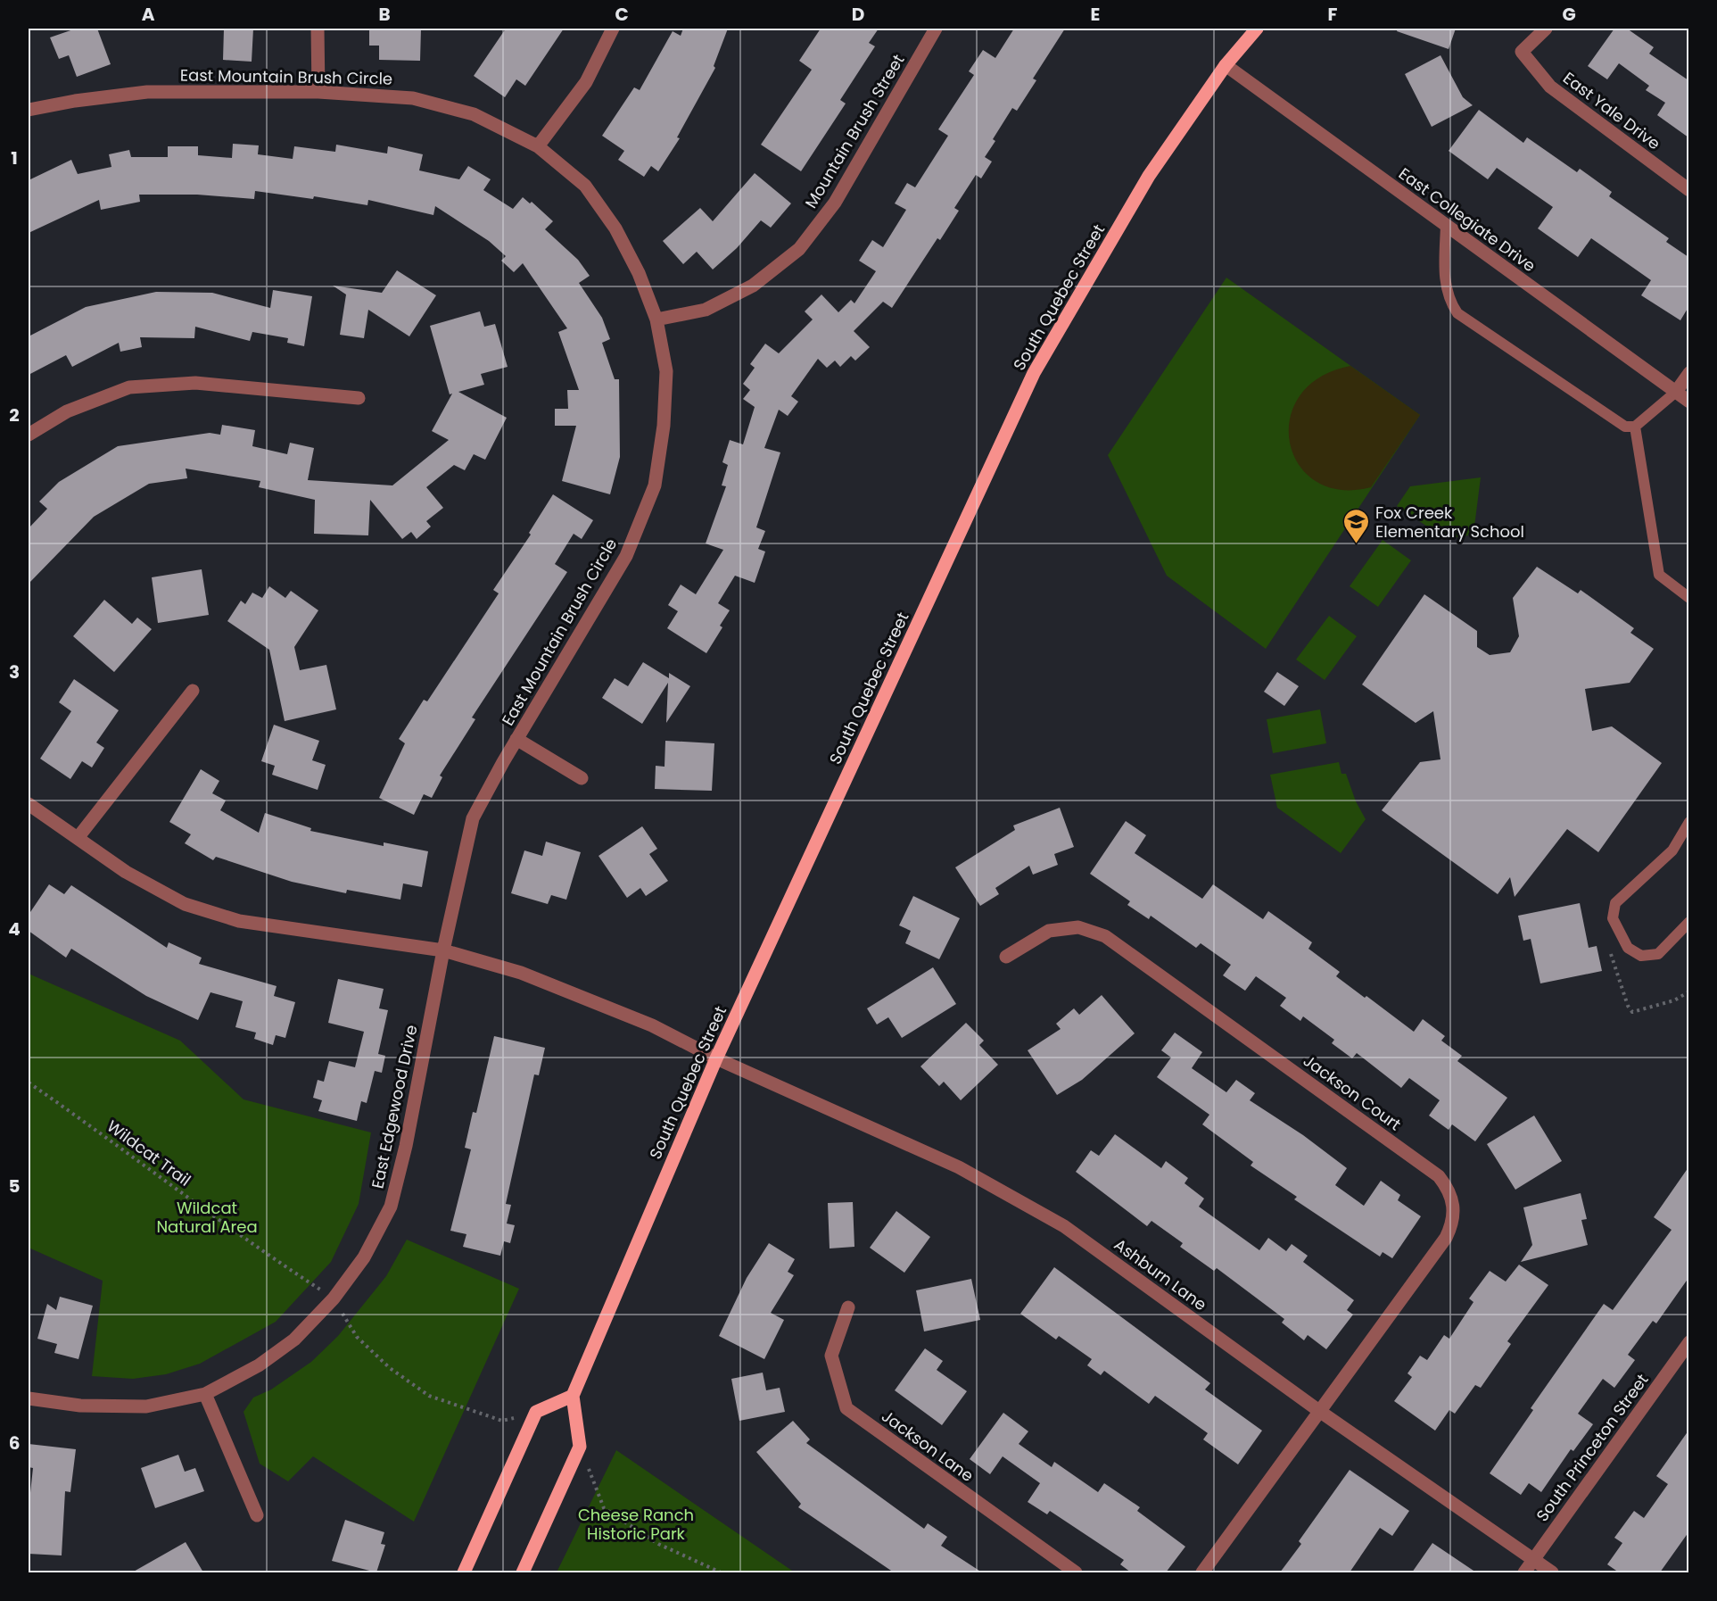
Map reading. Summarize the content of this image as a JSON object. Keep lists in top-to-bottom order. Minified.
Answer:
{"streets":{"main road":["South Quebec Street"],"street":["East Mountain Brush Circle","East Yale Drive","Mountain Brush Street","East Collegiate Drive","Jackson Court","East Edgewood Drive","Ashburn Lane","Jackson Lane","South Princeton Street"],"path":["Wildcat Trail"]},"crossings":[["East Mountain Brush Circle","Mountain Brush Street"],["East Mountain Brush Circle","East Edgewood Drive"],["East Collegiate Drive","South Quebec Street"],["South Quebec Street","Ashburn Lane"],["Jackson Court","Ashburn Lane"],["East Edgewood Drive","Wildcat Trail"],["Ashburn Lane","South Princeton Street"]],"parks":["Wildcat Natural Area","Cheese Ranch Historic Park"],"places":{"school or university":["Fox Creek Elementary School"]},"grid":{"columns":["A","B","C","D","E","F","G"],"rows":["1","2","3","4","5","6"]}}
